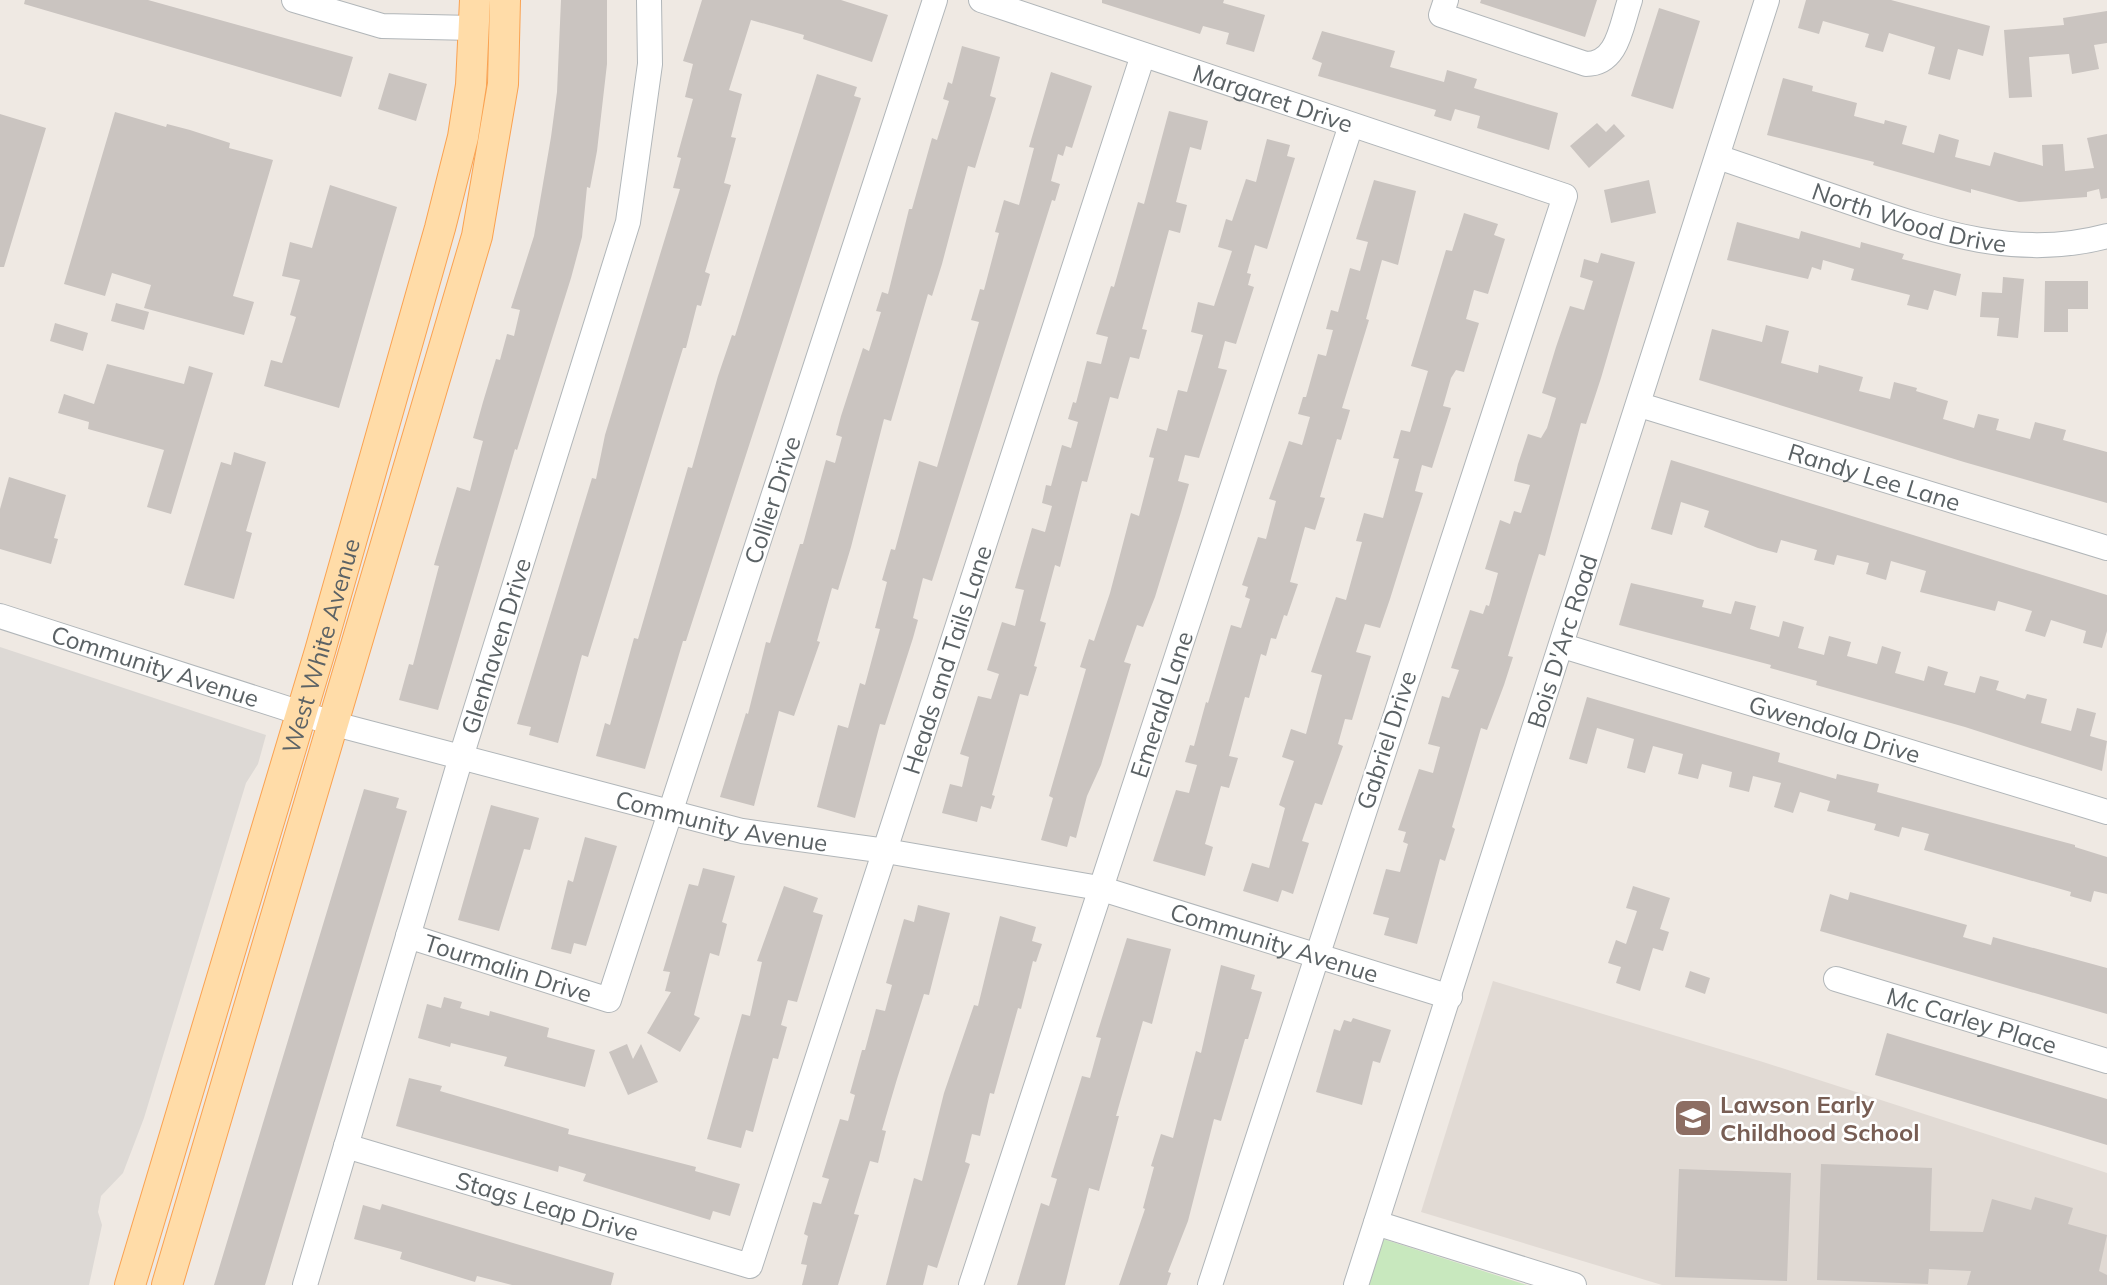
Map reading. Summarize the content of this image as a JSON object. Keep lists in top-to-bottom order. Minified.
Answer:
{"streets":{"main road":["West White Avenue"],"street":["Margaret Drive","North Wood Drive","Randy Lee Lane","Collier Drive","Bois D'Arc Road","Glenhaven Drive","Heads and Tails Lane","Community Avenue","Emerald Lane","Gwendola Drive","Gabriel Drive","Tourmalin Drive","Mc Carley Place","Stags Leap Drive"]},"crossings":[["Margaret Drive","Heads and Tails Lane"],["Margaret Drive","Emerald Lane"],["Margaret Drive","Gabriel Drive"],["North Wood Drive","Bois D'Arc Road"],["Randy Lee Lane","Bois D'Arc Road"],["Collier Drive","Community Avenue"],["Collier Drive","Tourmalin Drive"],["Bois D'Arc Road","Community Avenue"],["Bois D'Arc Road","Gwendola Drive"],["Glenhaven Drive","Community Avenue"],["Glenhaven Drive","Tourmalin Drive"],["Glenhaven Drive","Stags Leap Drive"],["West White Avenue","Community Avenue"],["Heads and Tails Lane","Community Avenue"],["Heads and Tails Lane","Stags Leap Drive"],["Community Avenue","Emerald Lane"],["Community Avenue","Gabriel Drive"]],"places":{"school or university":["Lawson Early Childhood School"]}}
